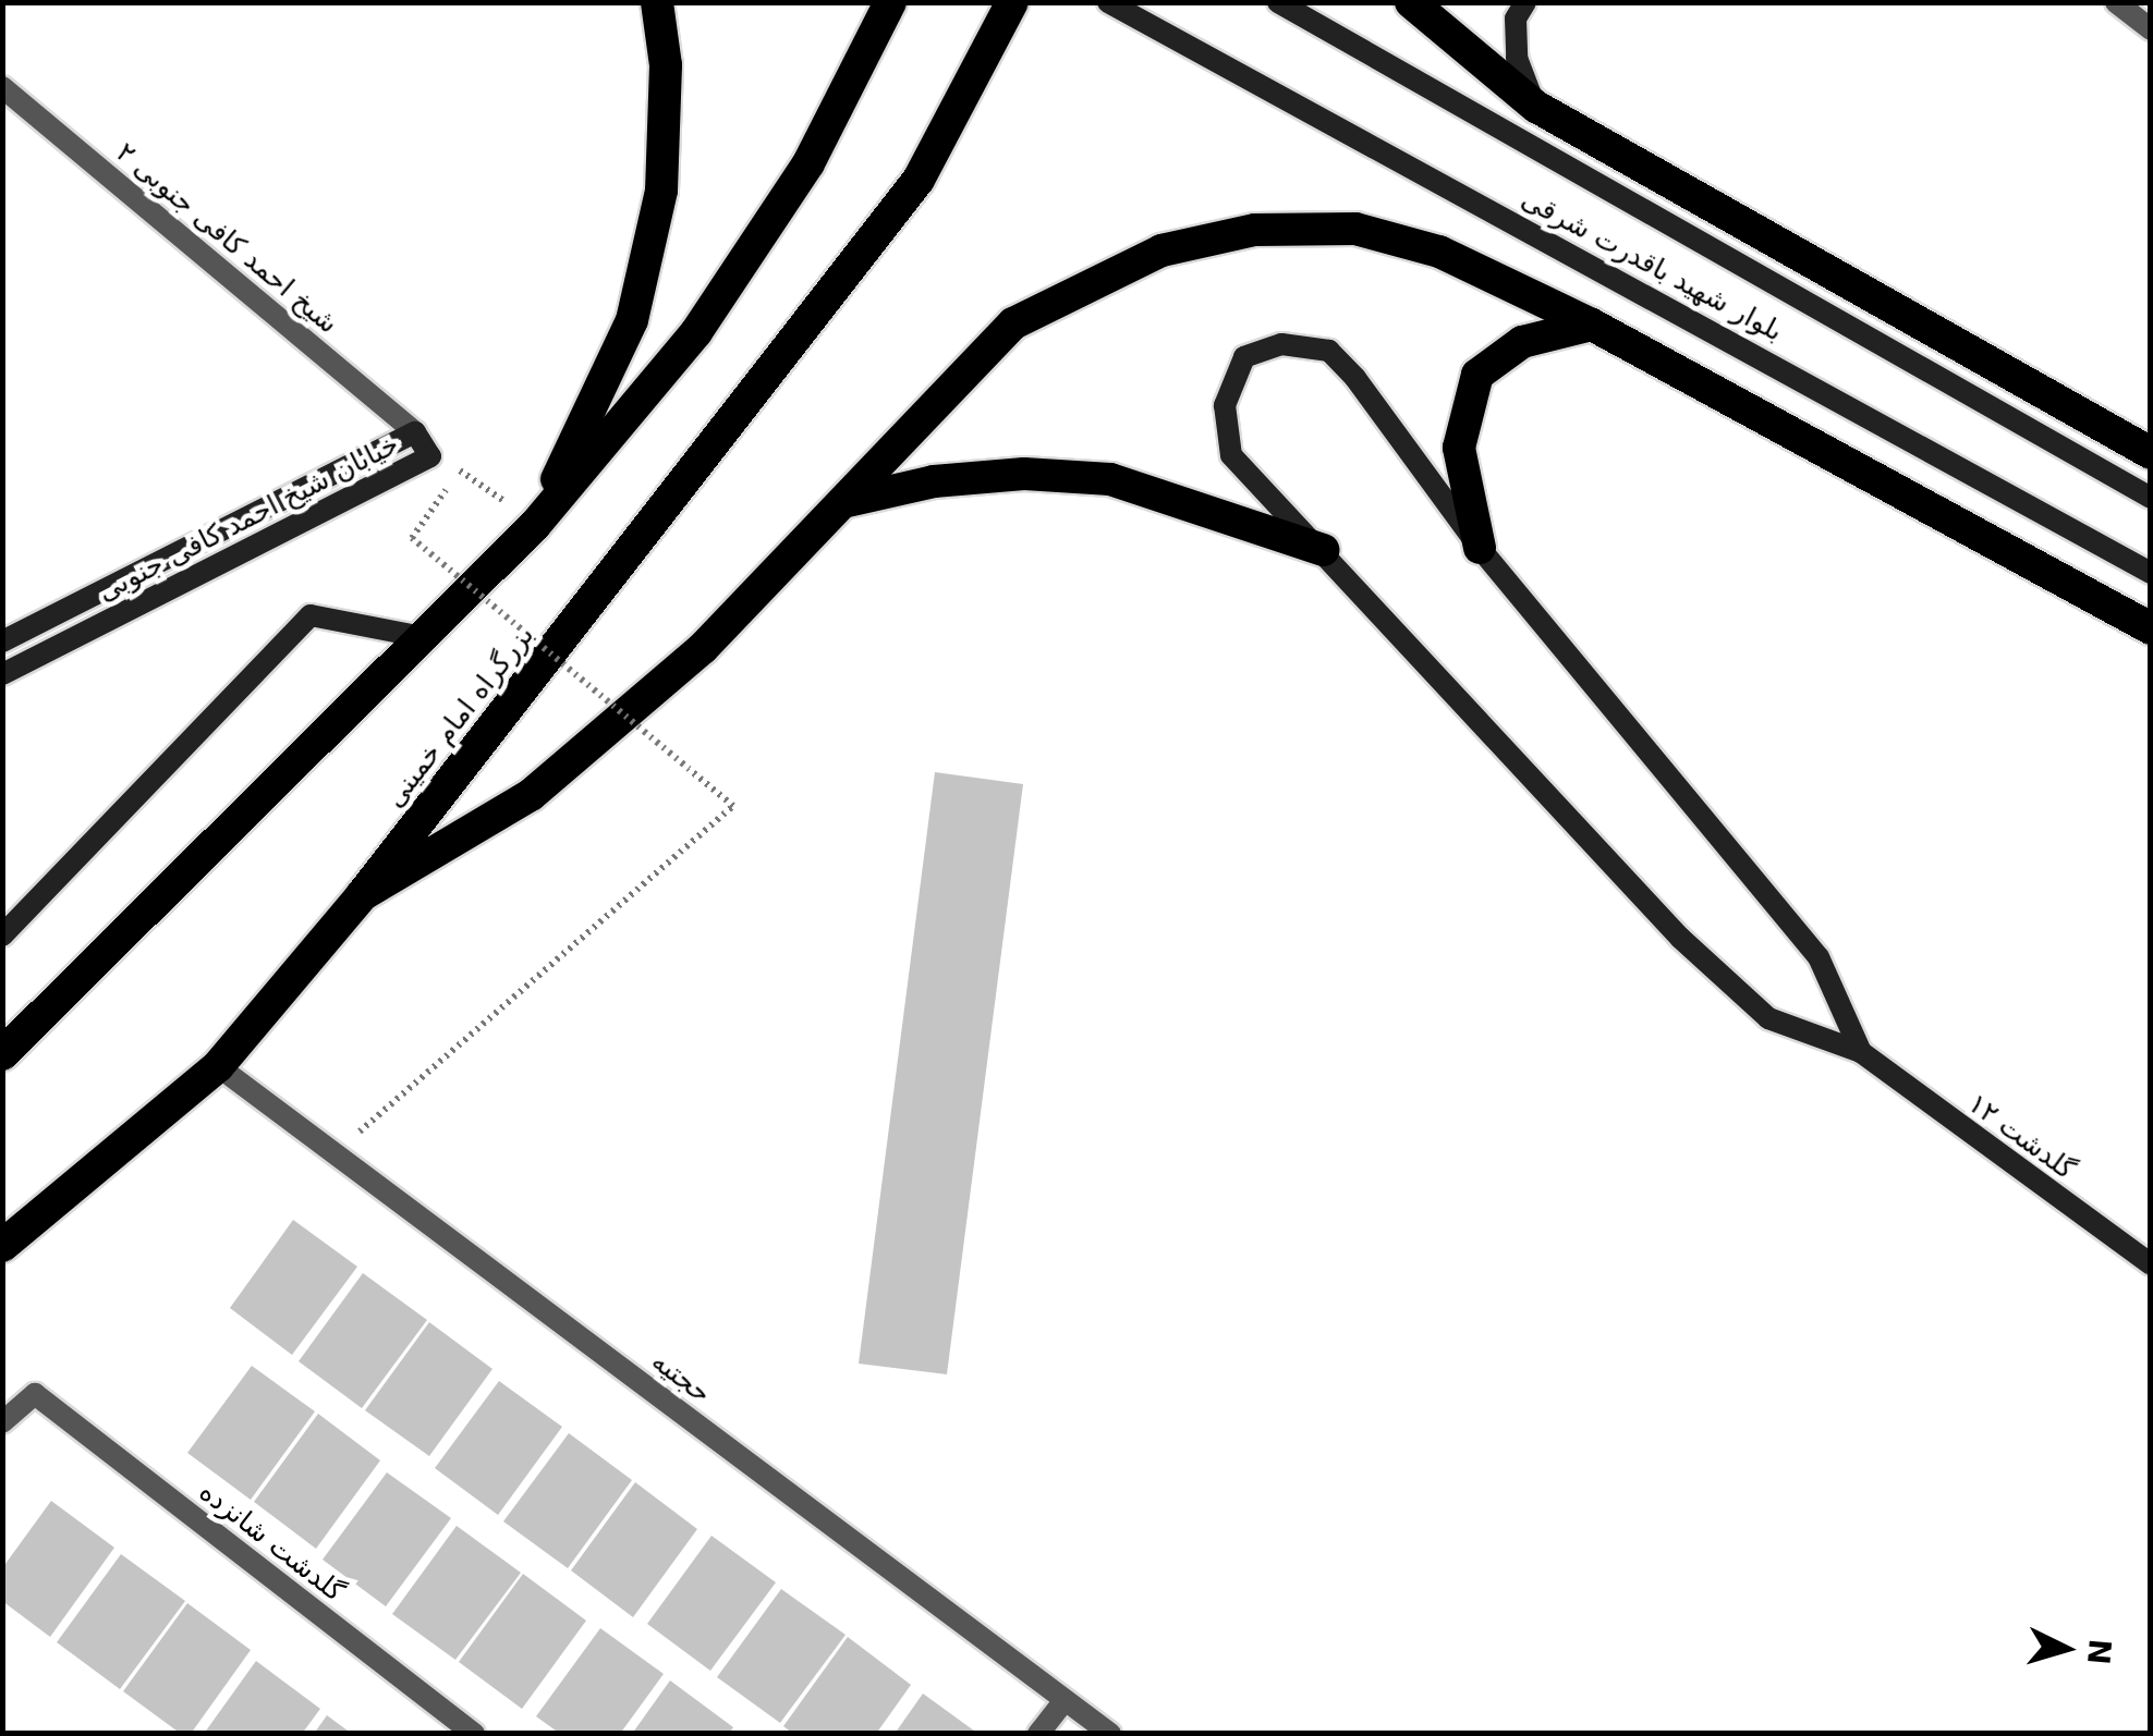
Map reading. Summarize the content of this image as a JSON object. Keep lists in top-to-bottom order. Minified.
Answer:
{"streets":{"highway":["بزرگراه امام خمینی"],"street":["شیخ احمد کافی جنوبی ۲","بلوار شهید باقدرت شرقی","خیابان شیخ احمد کافی جنوبی","گلدشت ۱۲","حجتیه","گلدشت شانزده"]},"crossings":[["شیخ احمد کافی جنوبی ۲","خیابان شیخ احمد کافی جنوبی"],["بزرگراه امام خمینی","حجتیه"]],"north":"right"}
